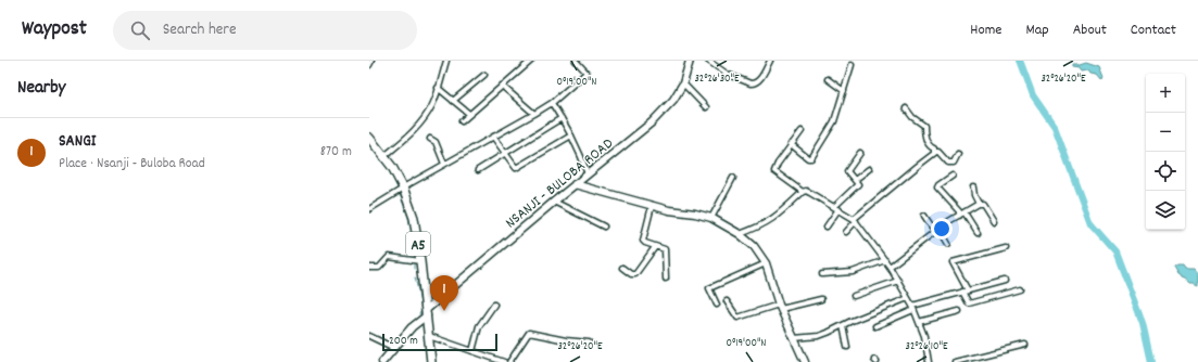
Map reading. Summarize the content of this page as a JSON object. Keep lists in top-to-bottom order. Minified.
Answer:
{"streets":{"main road":["NSANJI - BULOBA ROAD","A5"]},"crossings":[["NSANJI - BULOBA ROAD","A5"]],"scale_bar":"200 m","page":{"header":"Waypost","search":"Search here","nav":["Home","Map","About","Contact"],"heading":"Nearby","map_buttons":["+","−"],"list":[{"mark":"1","name":"SANGI","note":"Place · Nsanji - Buloba Road","value":"870 m"}],"pins":"1","scale":"200 m"},"coordinates":["32°26'30\"E","32°26'20\"E","0°19'00\"N","32°26'10\"E"]}
